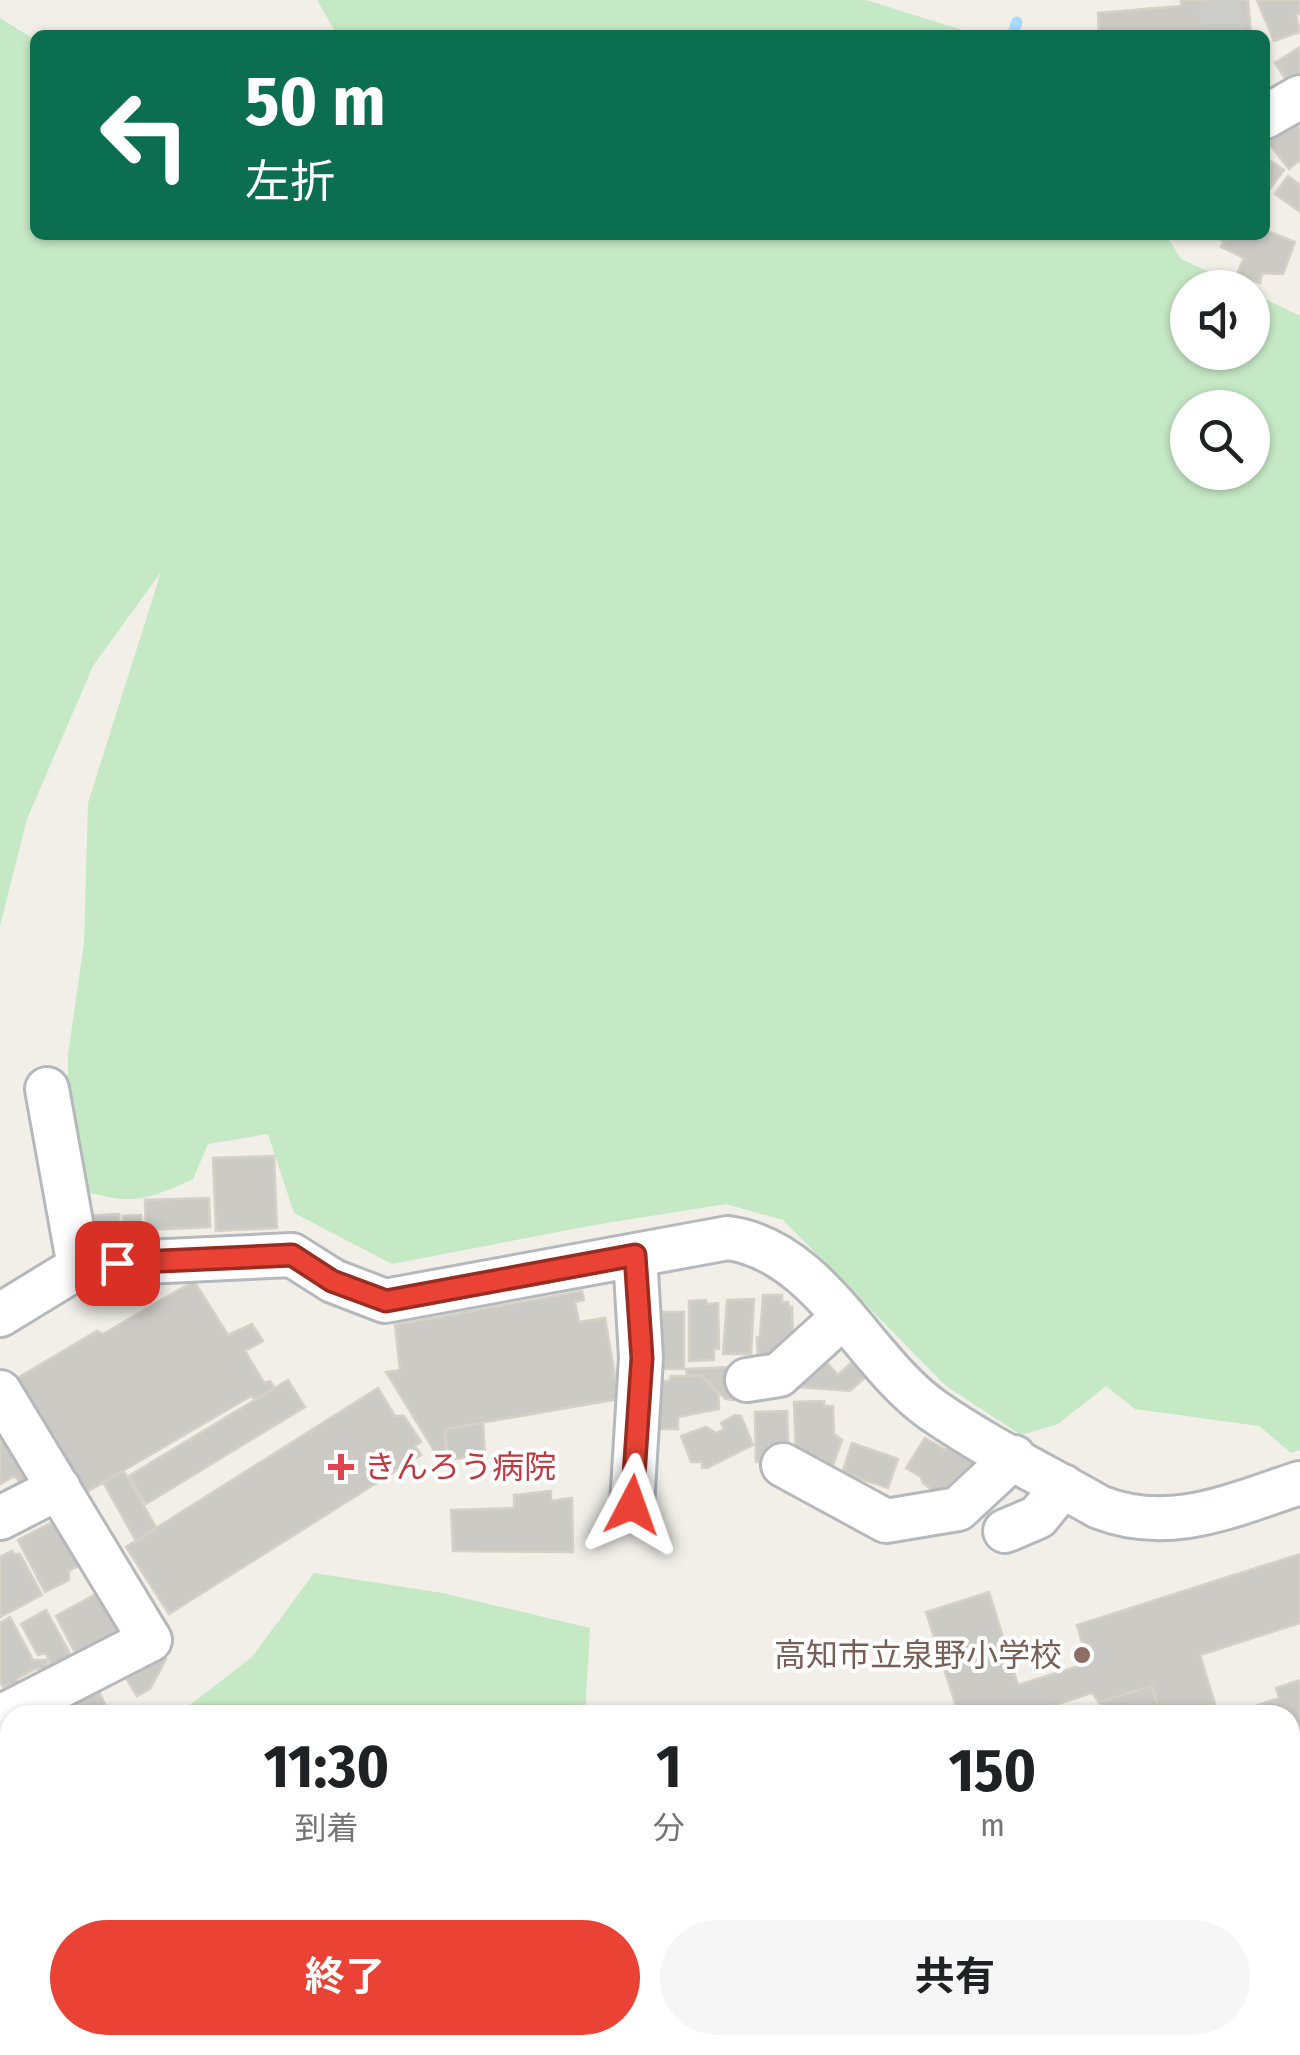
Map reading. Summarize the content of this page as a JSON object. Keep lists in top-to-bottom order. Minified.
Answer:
{"places":{"health":["きんろう病院"],"other":["高知市立泉野小学校"]},"page":{"turn":["50 m","左折"],"eta":["11:30","到着","1","分","150","m"],"buttons":["終了","共有"]}}
